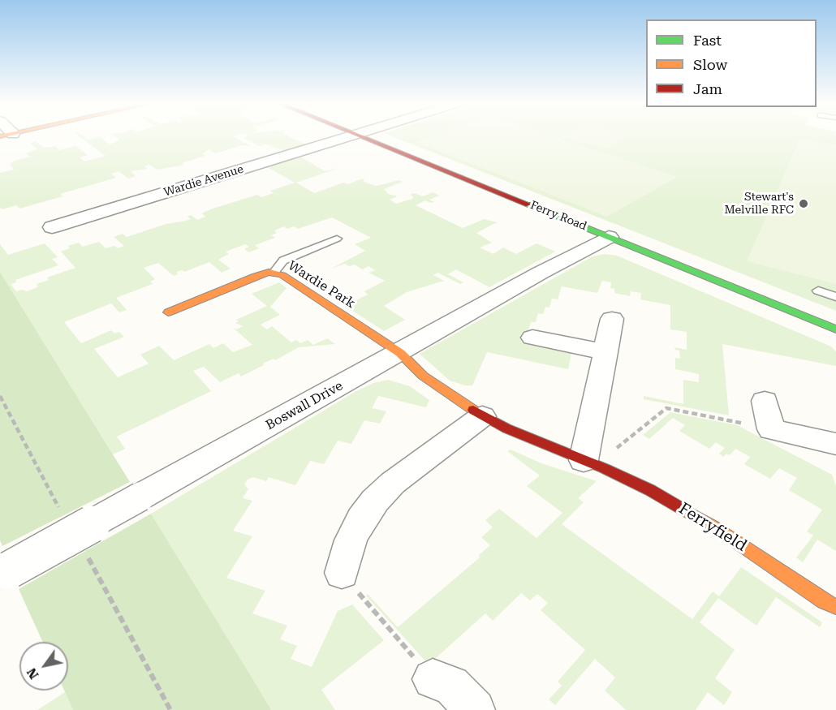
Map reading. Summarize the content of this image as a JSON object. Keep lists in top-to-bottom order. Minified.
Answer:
{"streets":{"main road":["Ferry Road","Wardie Park","Ferryfield"],"street":["Wardie Avenue","Boswall Drive"]},"crossings":[["Ferry Road","Boswall Drive"],["Wardie Park","Boswall Drive"],["Wardie Park","Ferryfield"],["Boswall Drive","Ferryfield"]],"places":["Stewart's Melville RFC"],"legend":["Fast","Slow","Jam"],"north":"bottom left"}
